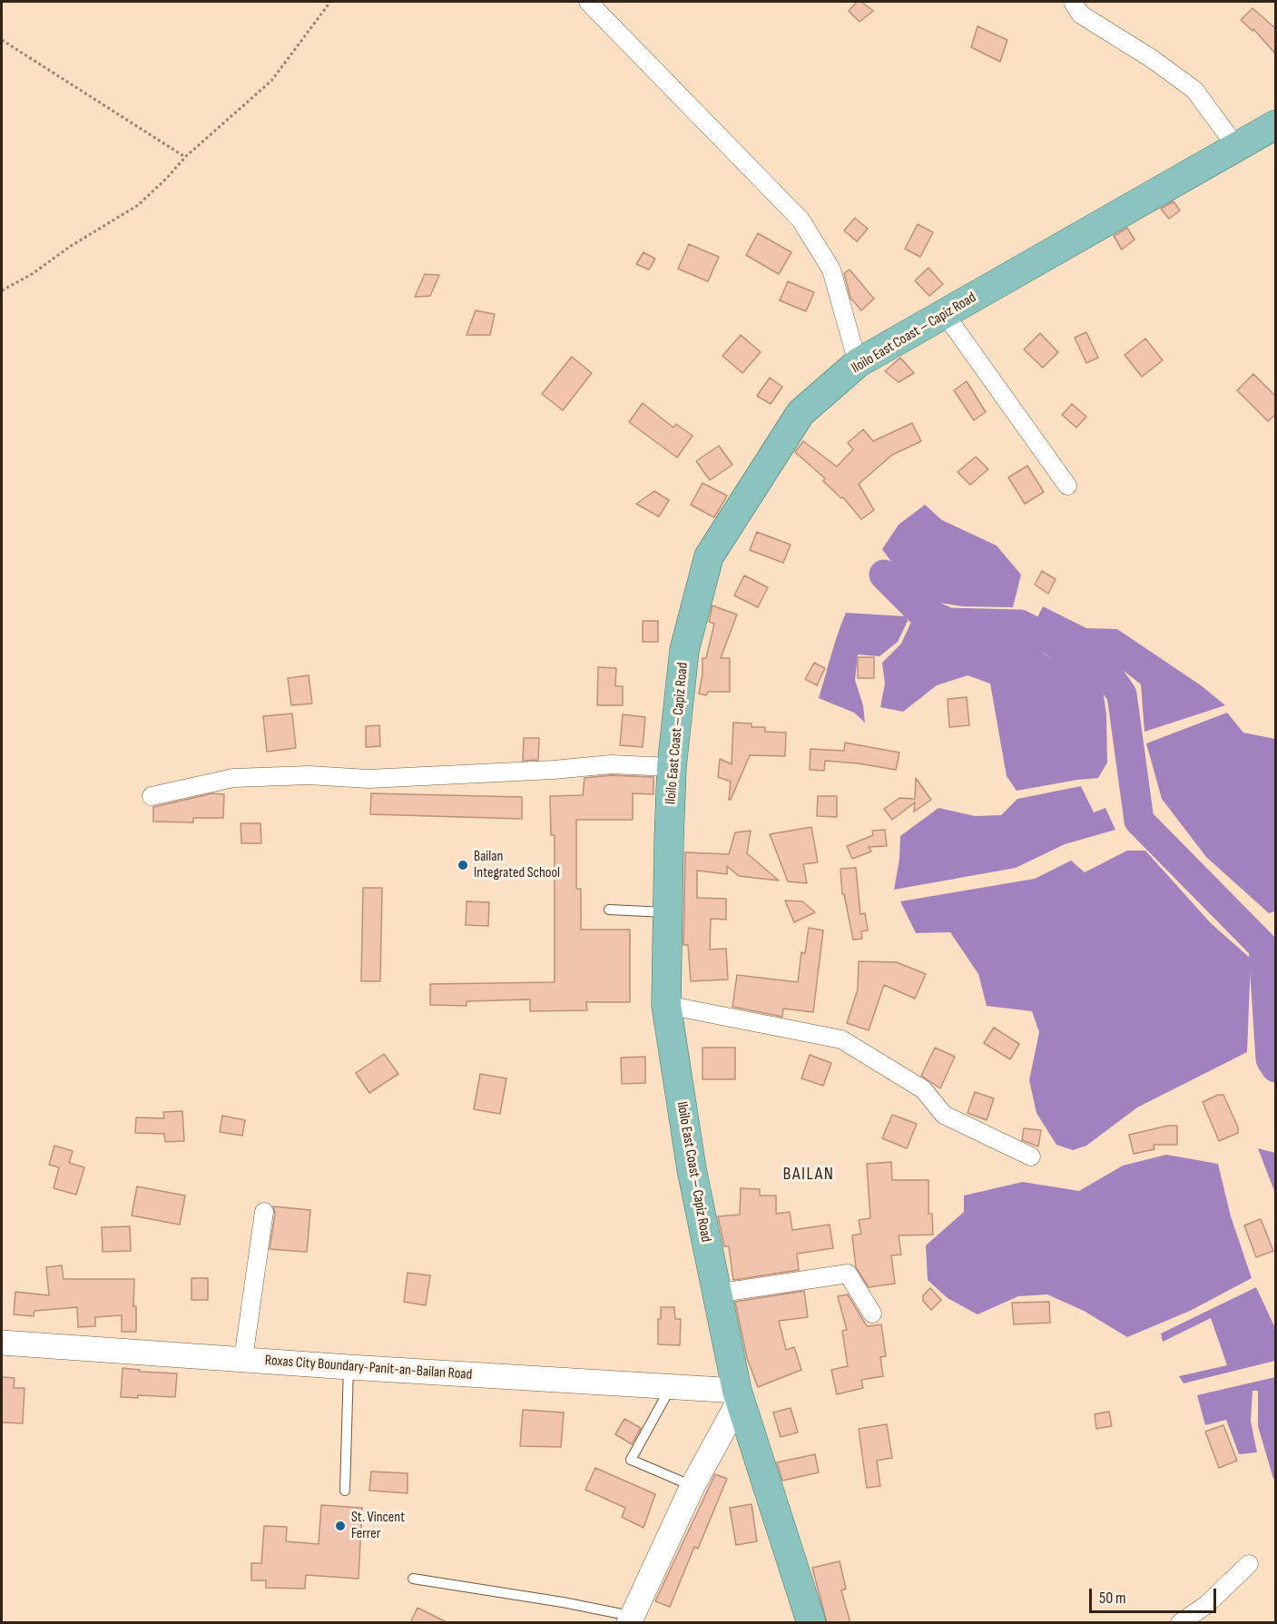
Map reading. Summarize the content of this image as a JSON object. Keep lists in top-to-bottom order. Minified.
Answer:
{"streets":{"main road":["Iloilo East Coast – Capiz Road","Roxas City Boundary-Panit-an-Bailan Road"]},"crossings":[["Iloilo East Coast – Capiz Road","Roxas City Boundary-Panit-an-Bailan Road"]],"districts":["BAILAN"],"places":["Bailan Integrated School","St. Vincent Ferrer"],"scale_bar":"50 m"}
